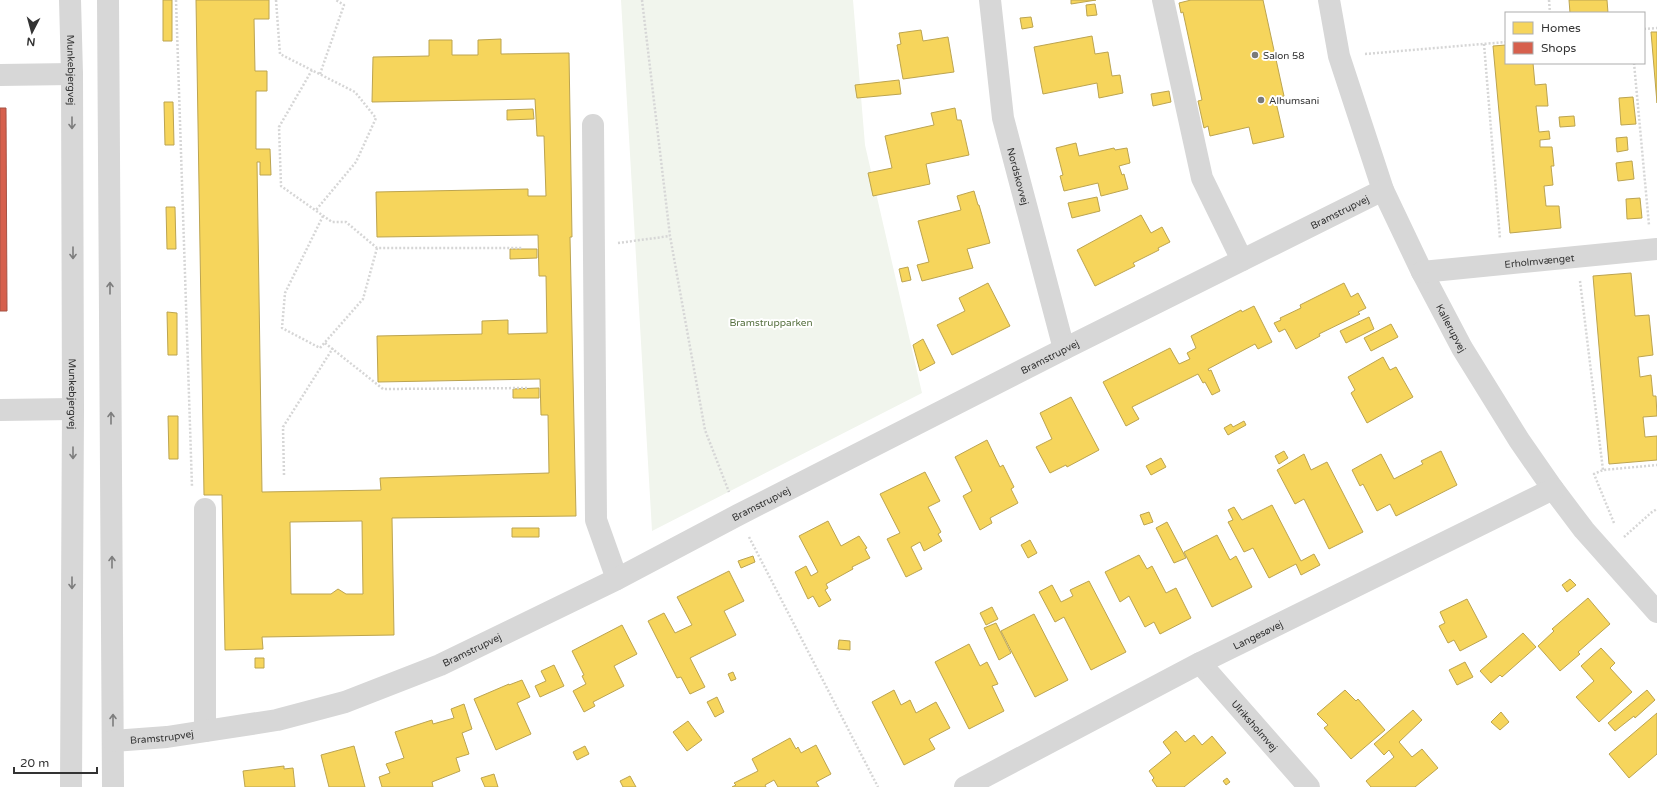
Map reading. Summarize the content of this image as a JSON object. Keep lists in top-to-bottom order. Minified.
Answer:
{"streets":{"street":["Munkebjergvej","Nordskovvej","Bramstrupvej","Erholmvænget","Kallerupvej","Langesøvej","Ulriksholmvej"]},"crossings":[["Nordskovvej","Bramstrupvej"],["Bramstrupvej","Kallerupvej"],["Erholmvænget","Kallerupvej"],["Kallerupvej","Langesøvej"],["Langesøvej","Ulriksholmvej"]],"parks":["Bramstrupparken"],"places":["Salon 58","Alhumsani"],"legend":["Homes","Shops"],"scale_bar":"20 m","north":"bottom"}
